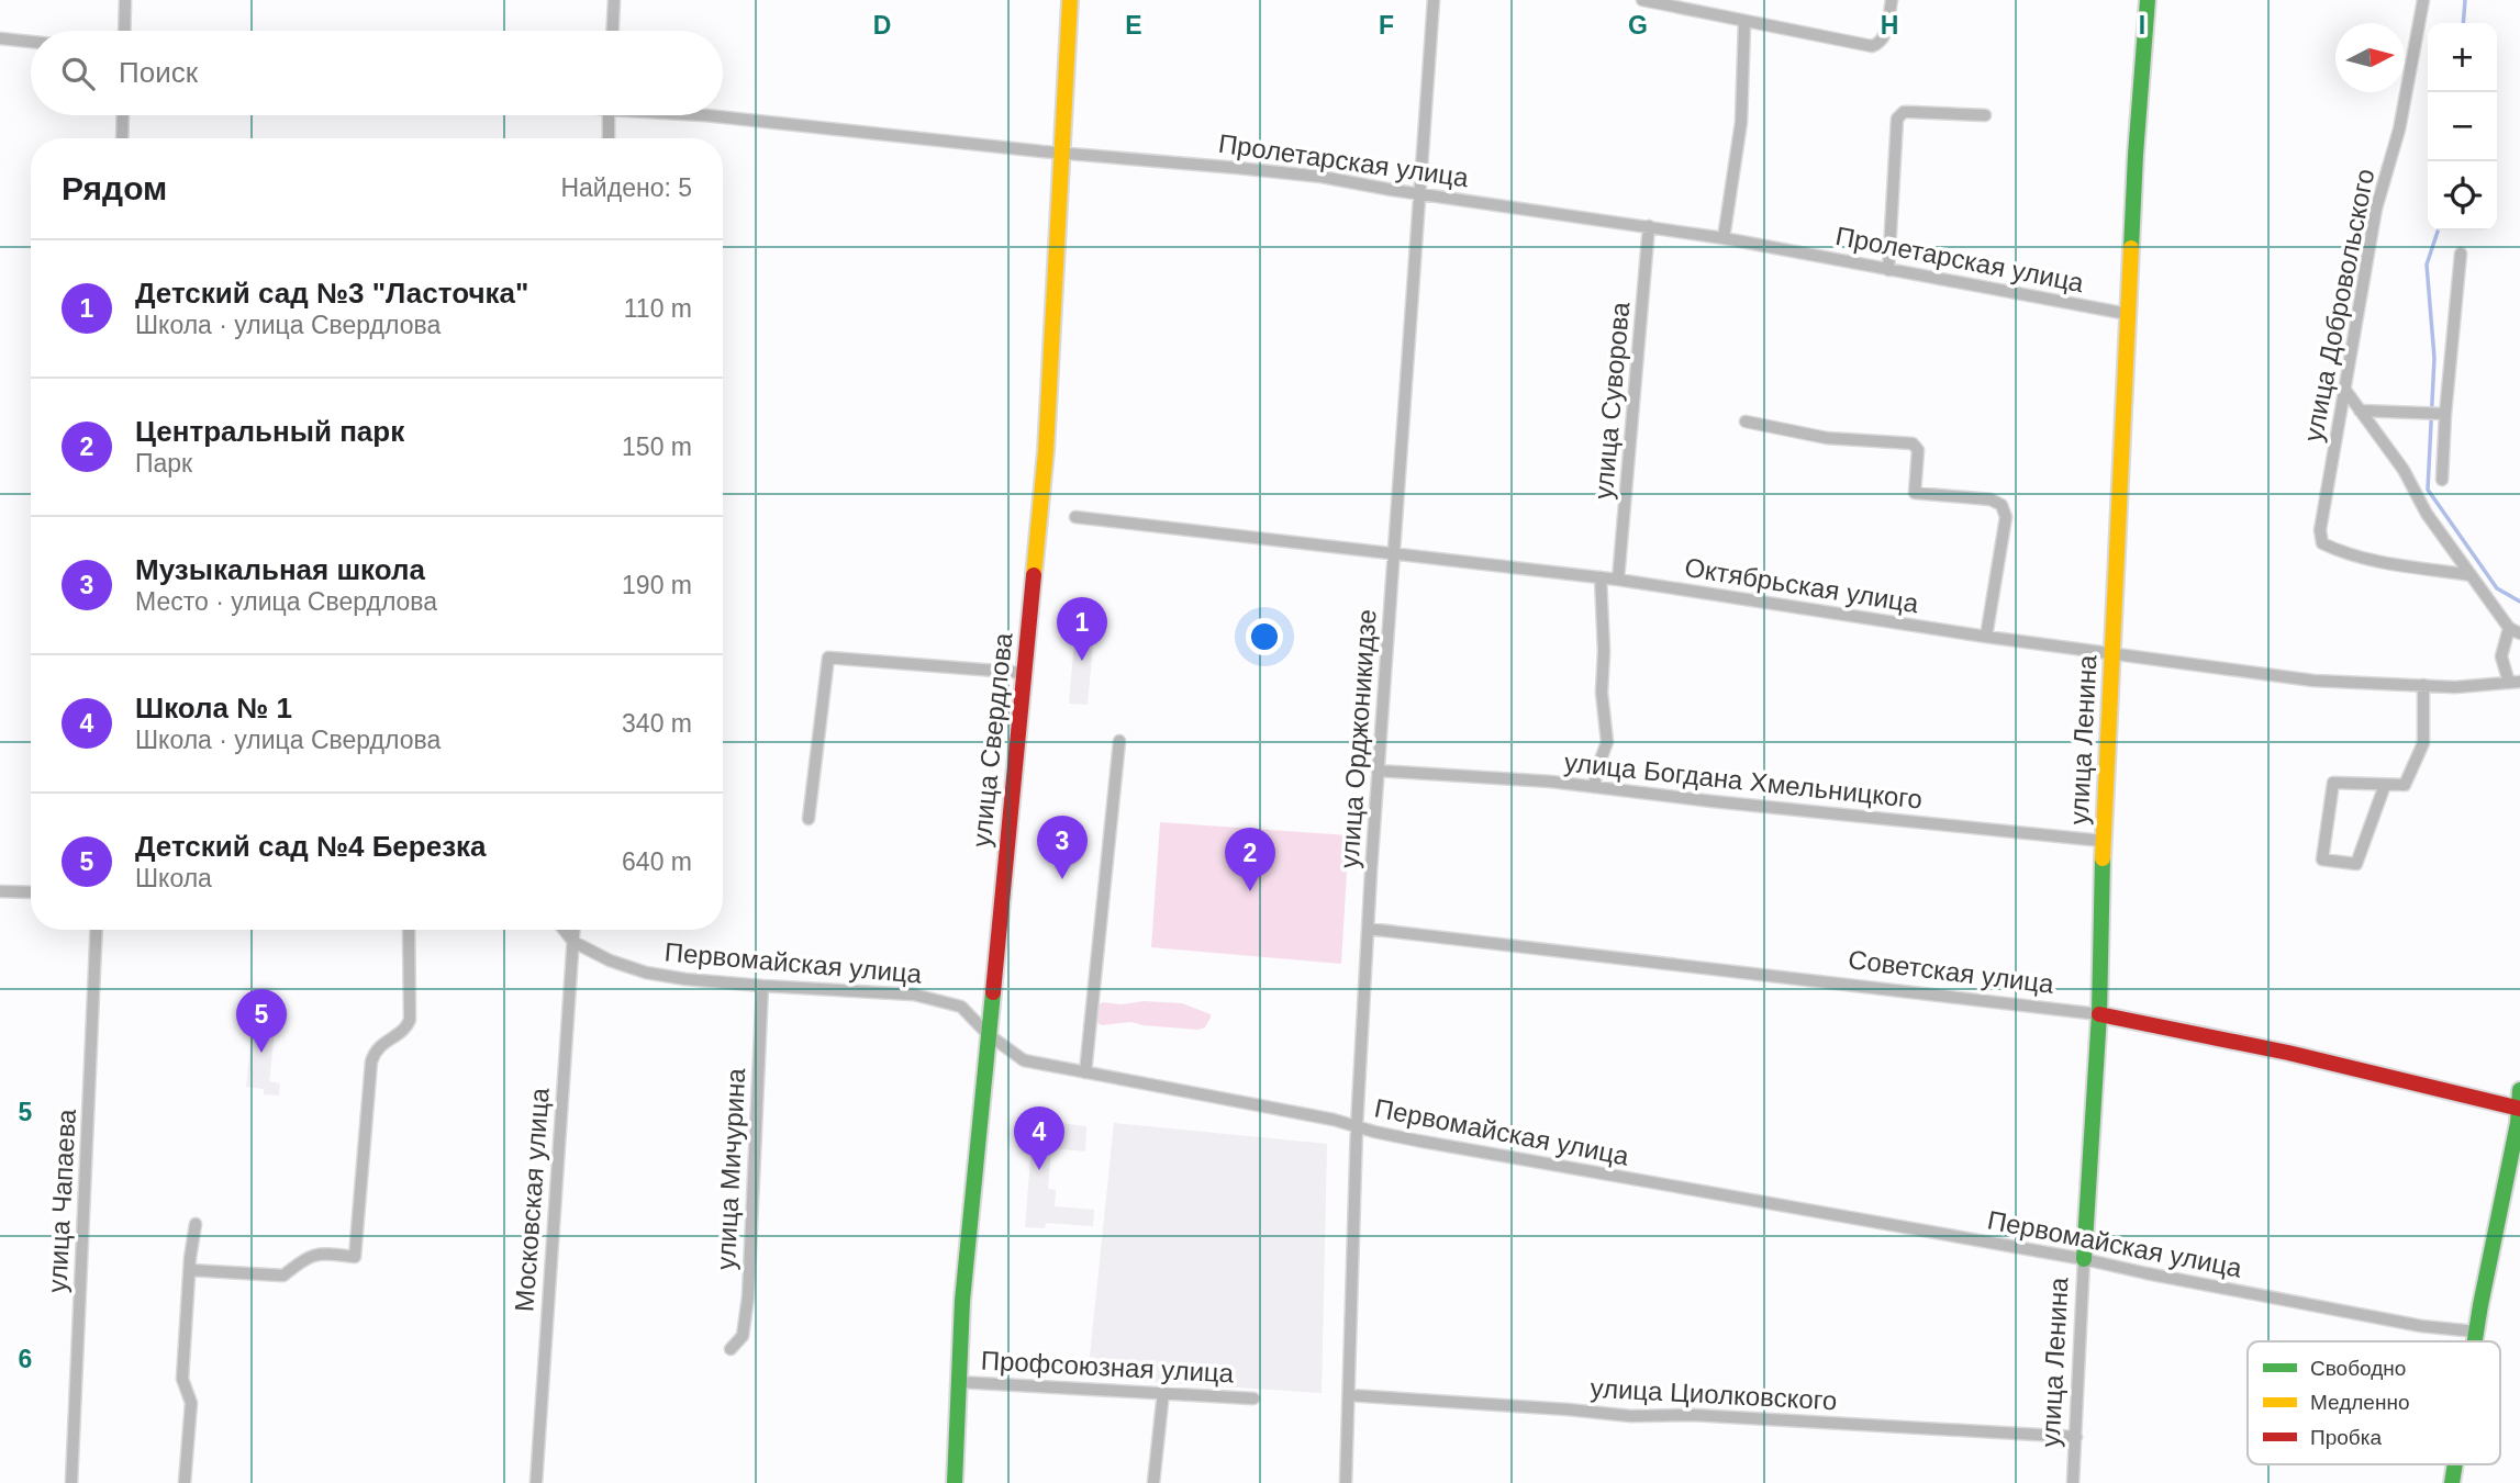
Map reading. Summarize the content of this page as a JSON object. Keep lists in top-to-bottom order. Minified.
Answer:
{"streets":{"street":["Пролетарская улица","улица Добровольского","улица Суворова","Октябрьская улица","улица Орджоникидзе","улица Свердлова","улица Ленина","улица Богдана Хмельницкого","Первомайская улица","Советская улица","улица Мичурина","Московская улица","улица Чапаева","Профсоюзная улица","улица Циолковского"]},"crossings":[["Пролетарская улица","улица Суворова"],["Пролетарская улица","улица Орджоникидзе"],["Пролетарская улица","улица Свердлова"],["Пролетарская улица","улица Ленина"],["улица Суворова","Октябрьская улица"],["Октябрьская улица","улица Орджоникидзе"],["Октябрьская улица","улица Ленина"],["улица Орджоникидзе","улица Богдана Хмельницкого"],["улица Орджоникидзе","Первомайская улица"],["улица Орджоникидзе","Советская улица"],["улица Орджоникидзе","улица Циолковского"],["улица Свердлова","Первомайская улица"],["улица Свердлова","Профсоюзная улица"],["улица Ленина","улица Богдана Хмельницкого"],["улица Ленина","Первомайская улица"],["улица Ленина","Советская улица"],["улица Ленина","улица Циолковского"],["Первомайская улица","улица Мичурина"],["Первомайская улица","Московская улица"]],"legend":["Свободно","Медленно","Пробка"],"north":"right","page":{"map_buttons":["+","−"],"search":"Поиск","heading":["Рядом","Найдено: 5"],"list":[{"mark":"1","name":"Детский сад №3 \"Ласточка\"","note":"Школа · улица Свердлова","value":"110 m"},{"mark":"2","name":"Центральный парк","note":"Парк","value":"150 m"},{"mark":"3","name":"Музыкальная школа","note":"Место · улица Свердлова","value":"190 m"},{"mark":"4","name":"Школа № 1","note":"Школа · улица Свердлова","value":"340 m"},{"mark":"5","name":"Детский сад №4 Березка","note":"Школа","value":"640 m"}],"pins":["1","3","2","5","4"]},"grid":{"columns":["D","E","F","G","H","I"],"rows":["5","6"]}}
